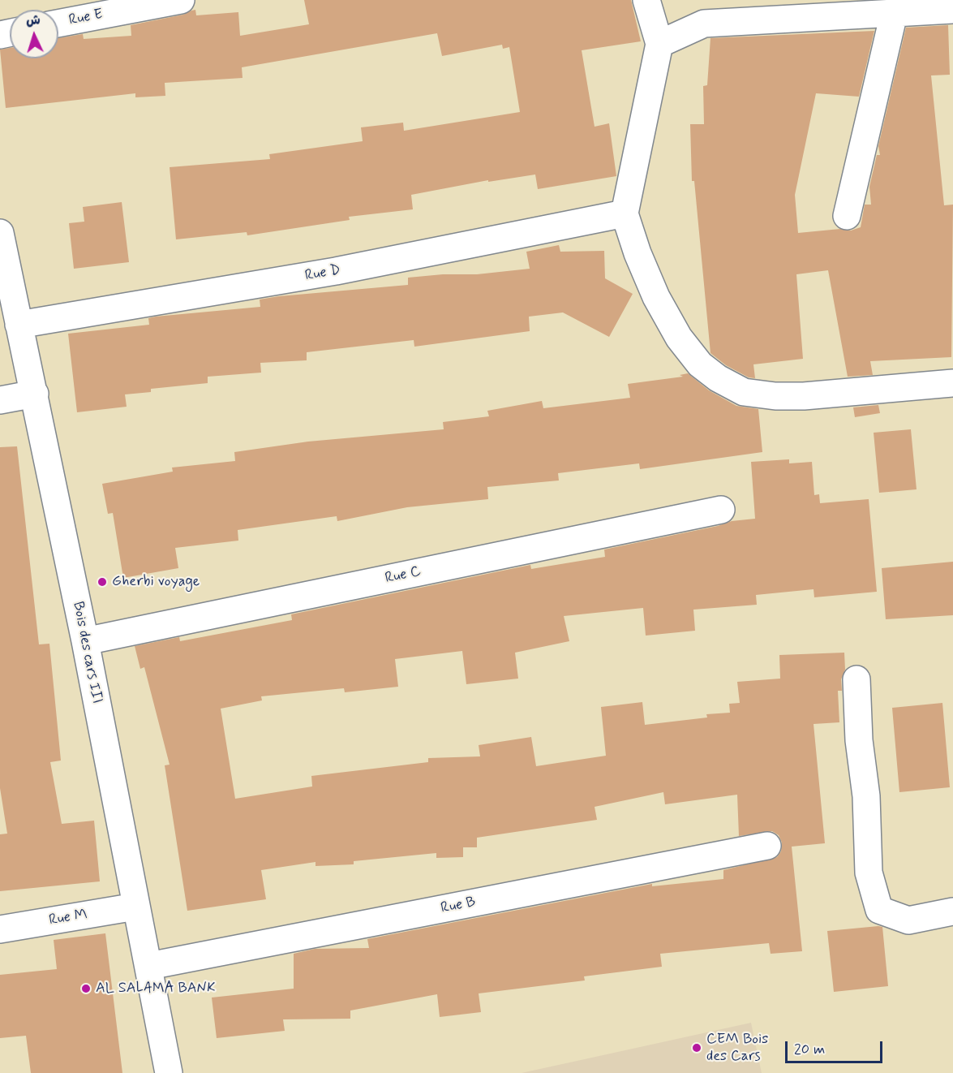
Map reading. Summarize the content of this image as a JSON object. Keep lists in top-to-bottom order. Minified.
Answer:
{"streets":{"street":["Rue E","Rue D","Rue C","Bois des cars III","Rue B","Rue M"]},"crossings":[["Rue D","Bois des cars III"],["Rue C","Bois des cars III"],["Bois des cars III","Rue B"],["Bois des cars III","Rue M"]],"places":["Gherbi voyage","AL SALAMA BANK","CEM Bois des Cars"],"scale_bar":"20 m","north":"top"}
